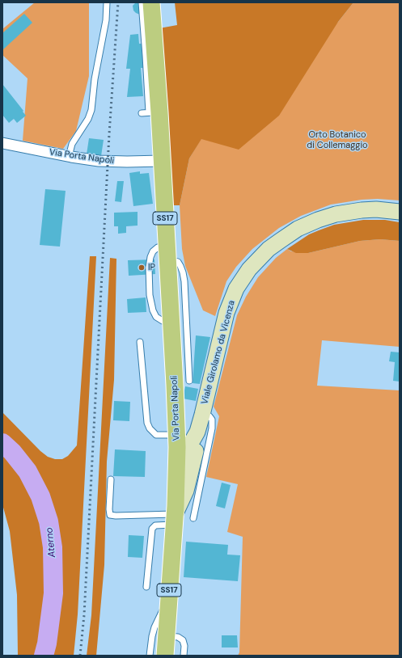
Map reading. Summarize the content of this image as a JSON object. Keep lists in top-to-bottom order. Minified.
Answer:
{"streets":{"main road":["Via Porta Napoli","SS17","Viale Girolamo da Vicenza"]},"crossings":[["Via Porta Napoli","Viale Girolamo da Vicenza"]],"water":["Aterno"],"parks":["Orto Botanico di Collemaggio"],"places":["IP"]}
